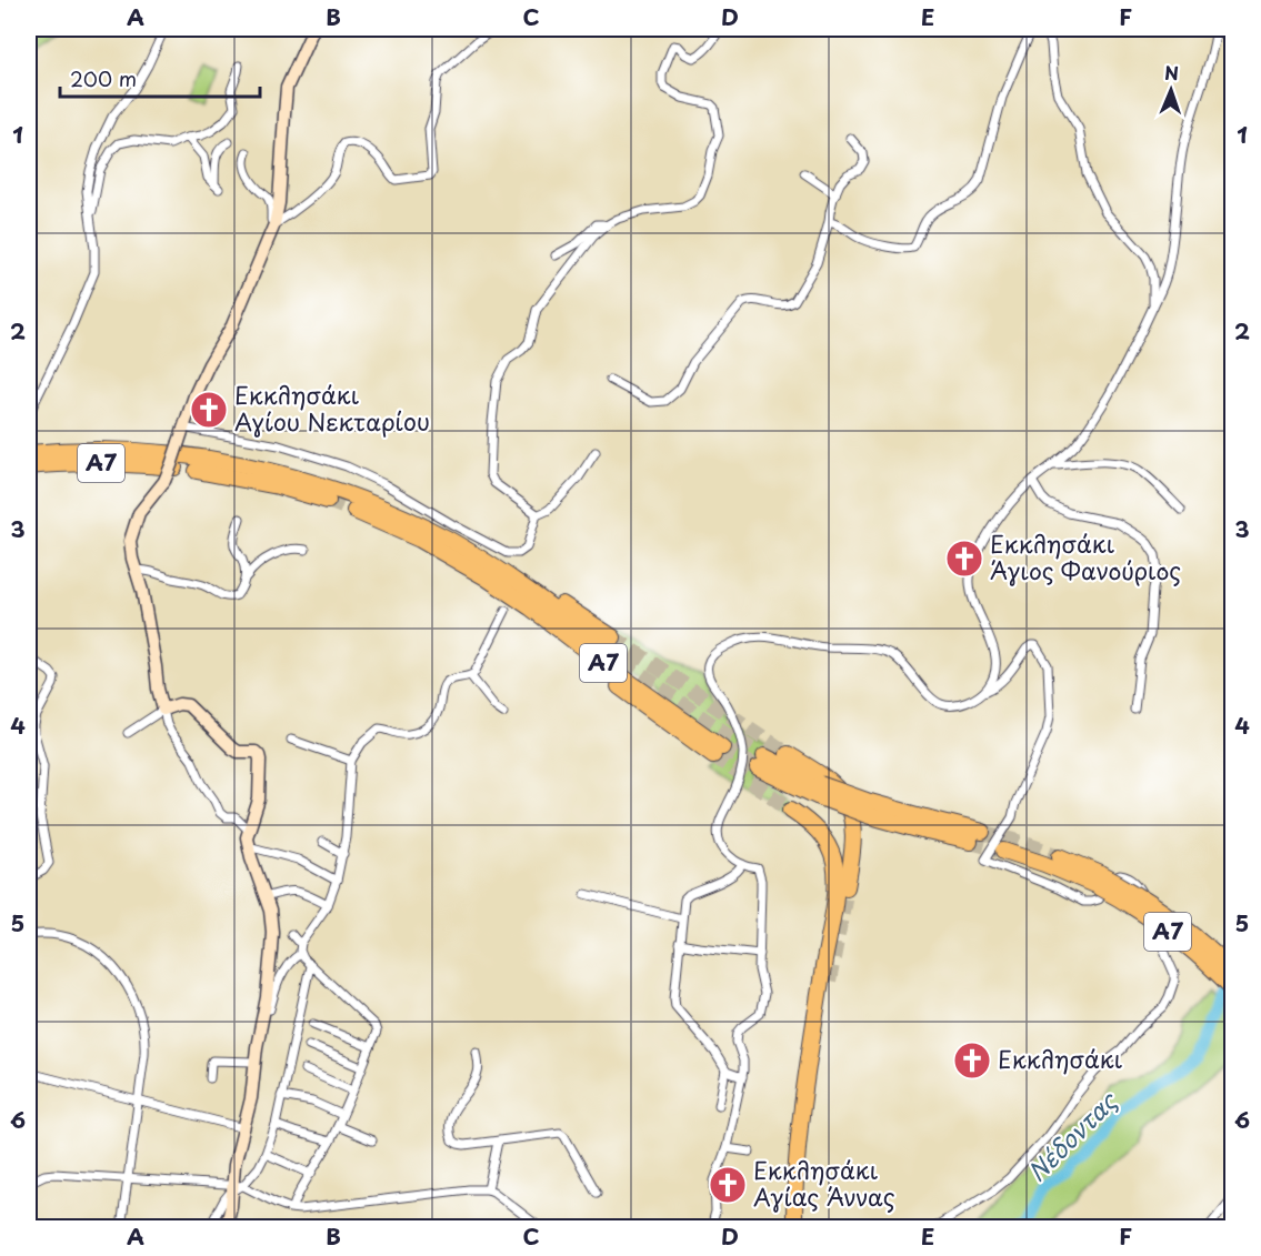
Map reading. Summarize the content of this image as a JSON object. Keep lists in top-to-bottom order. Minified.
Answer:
{"streets":{"highway":["Α7"]},"water":["Νέδoντας"],"places":{"church":["Εκκλησάκι Αγίου Νεκταρίου","Εκκλησάκι Άγιος Φανούριος","Εκκλησάκι","Εκκλησάκι Αγίας Άννας"]},"scale_bar":"200 m","north":"top","grid":{"columns":["A","B","C","D","E","F"],"rows":["1","2","3","4","5","6"]}}
